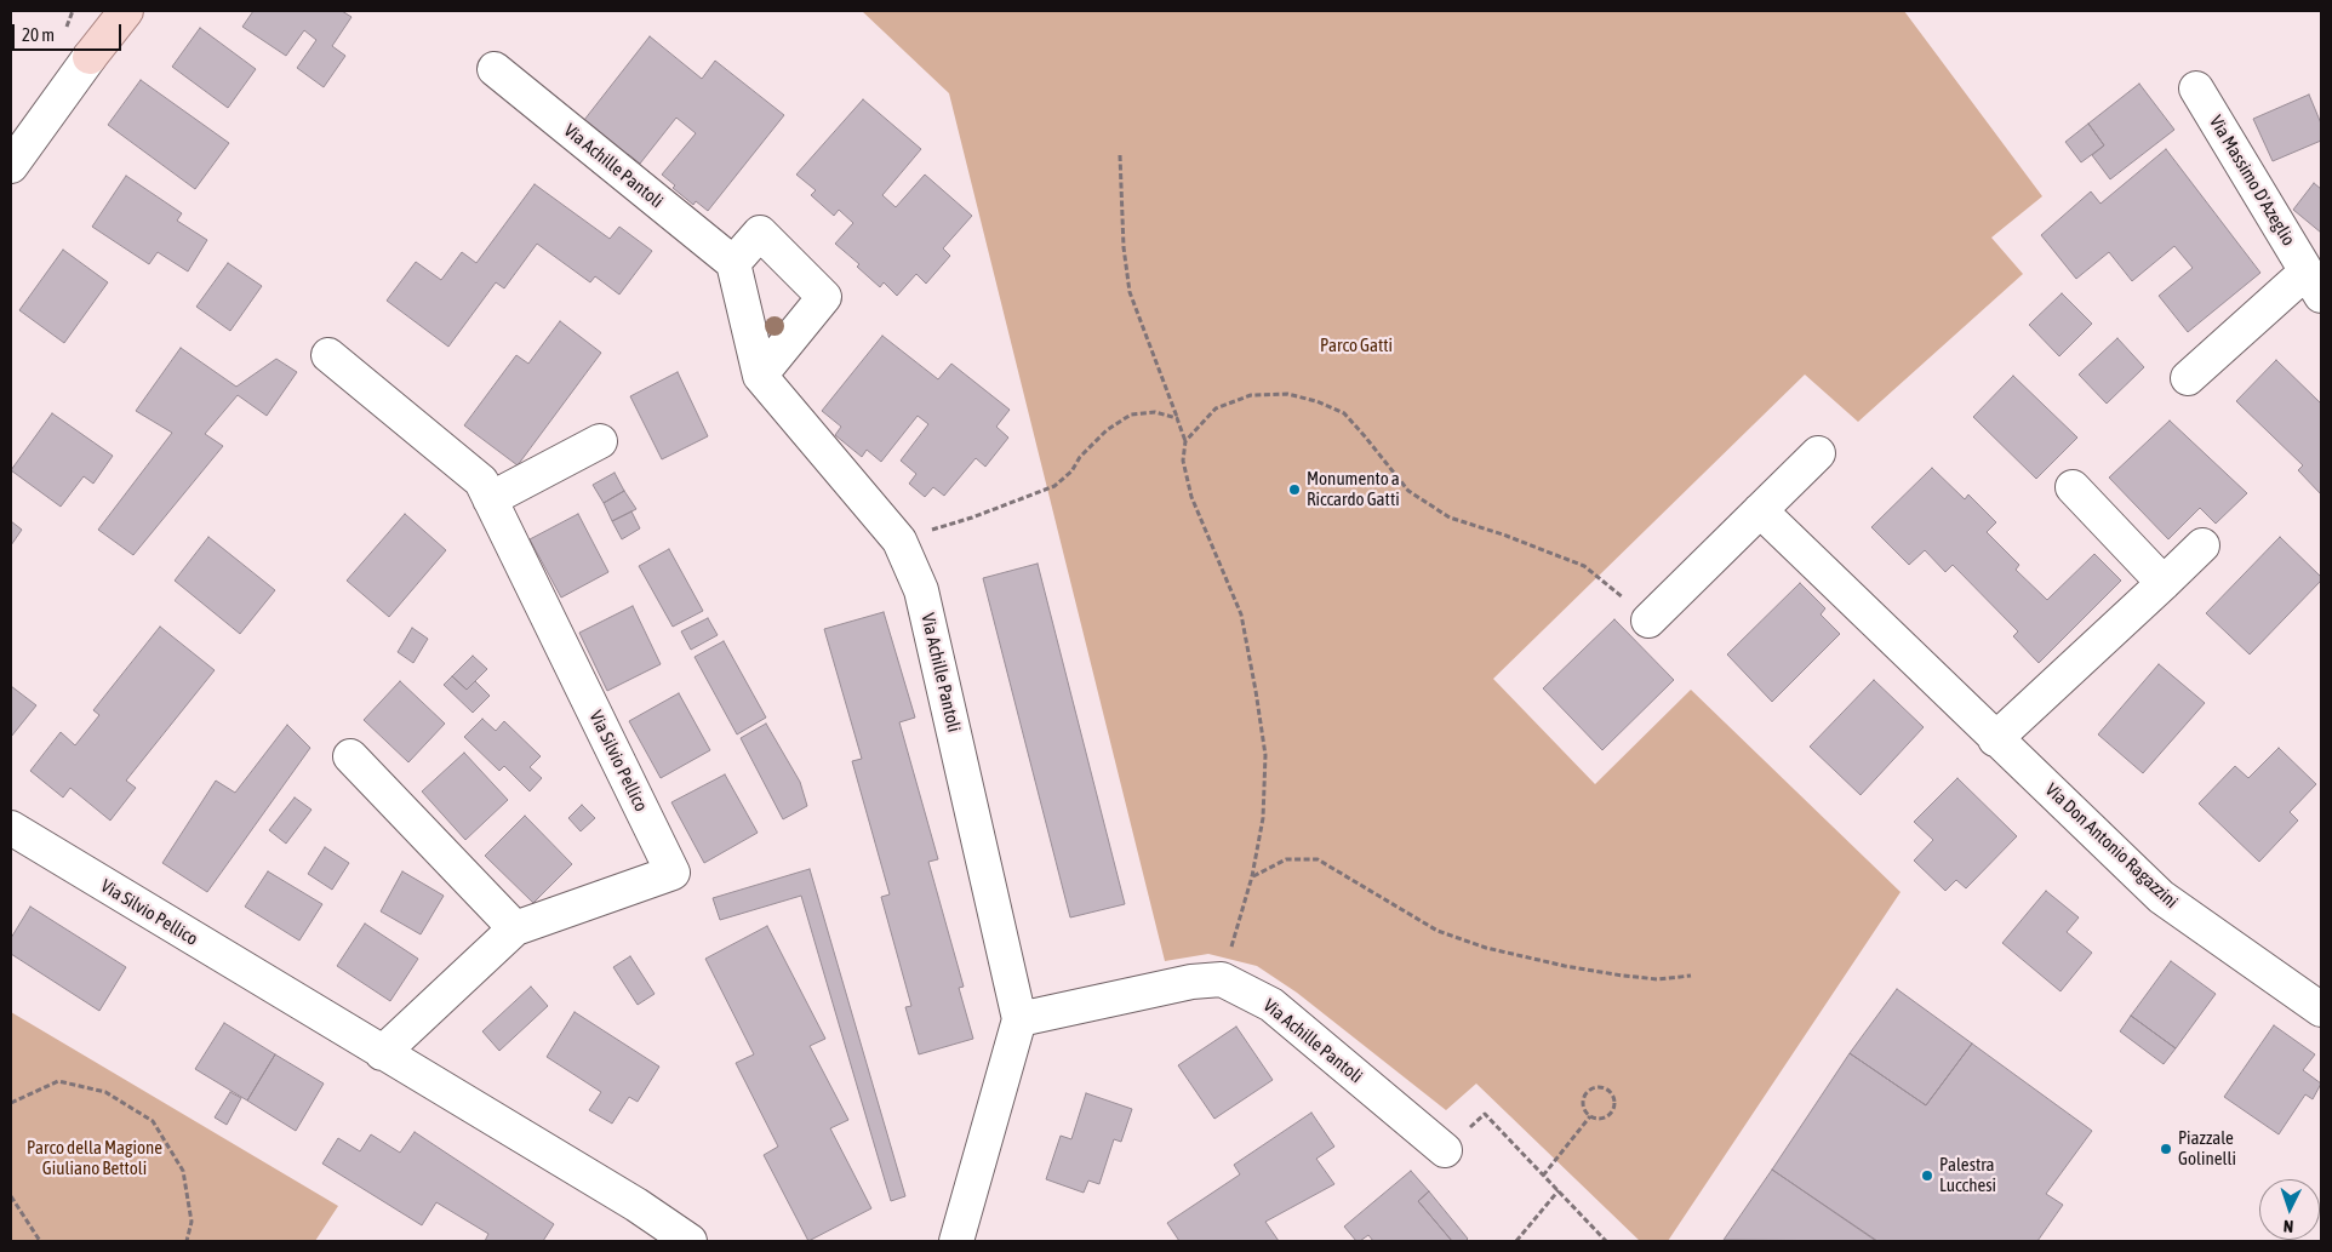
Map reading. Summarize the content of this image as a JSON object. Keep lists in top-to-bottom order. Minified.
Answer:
{"streets":{"street":["Via Achille Pantoli","Via Massimo D'Azeglio","Via Silvio Pellico","Via Don Antonio Ragazzini"]},"parks":["Parco Gatti","Parco della Magione Giuliano Bettoli"],"places":["Monumento a Riccardo Gatti","Piazzale Golinelli","Palestra Lucchesi"],"scale_bar":"20 m","north":"bottom"}
